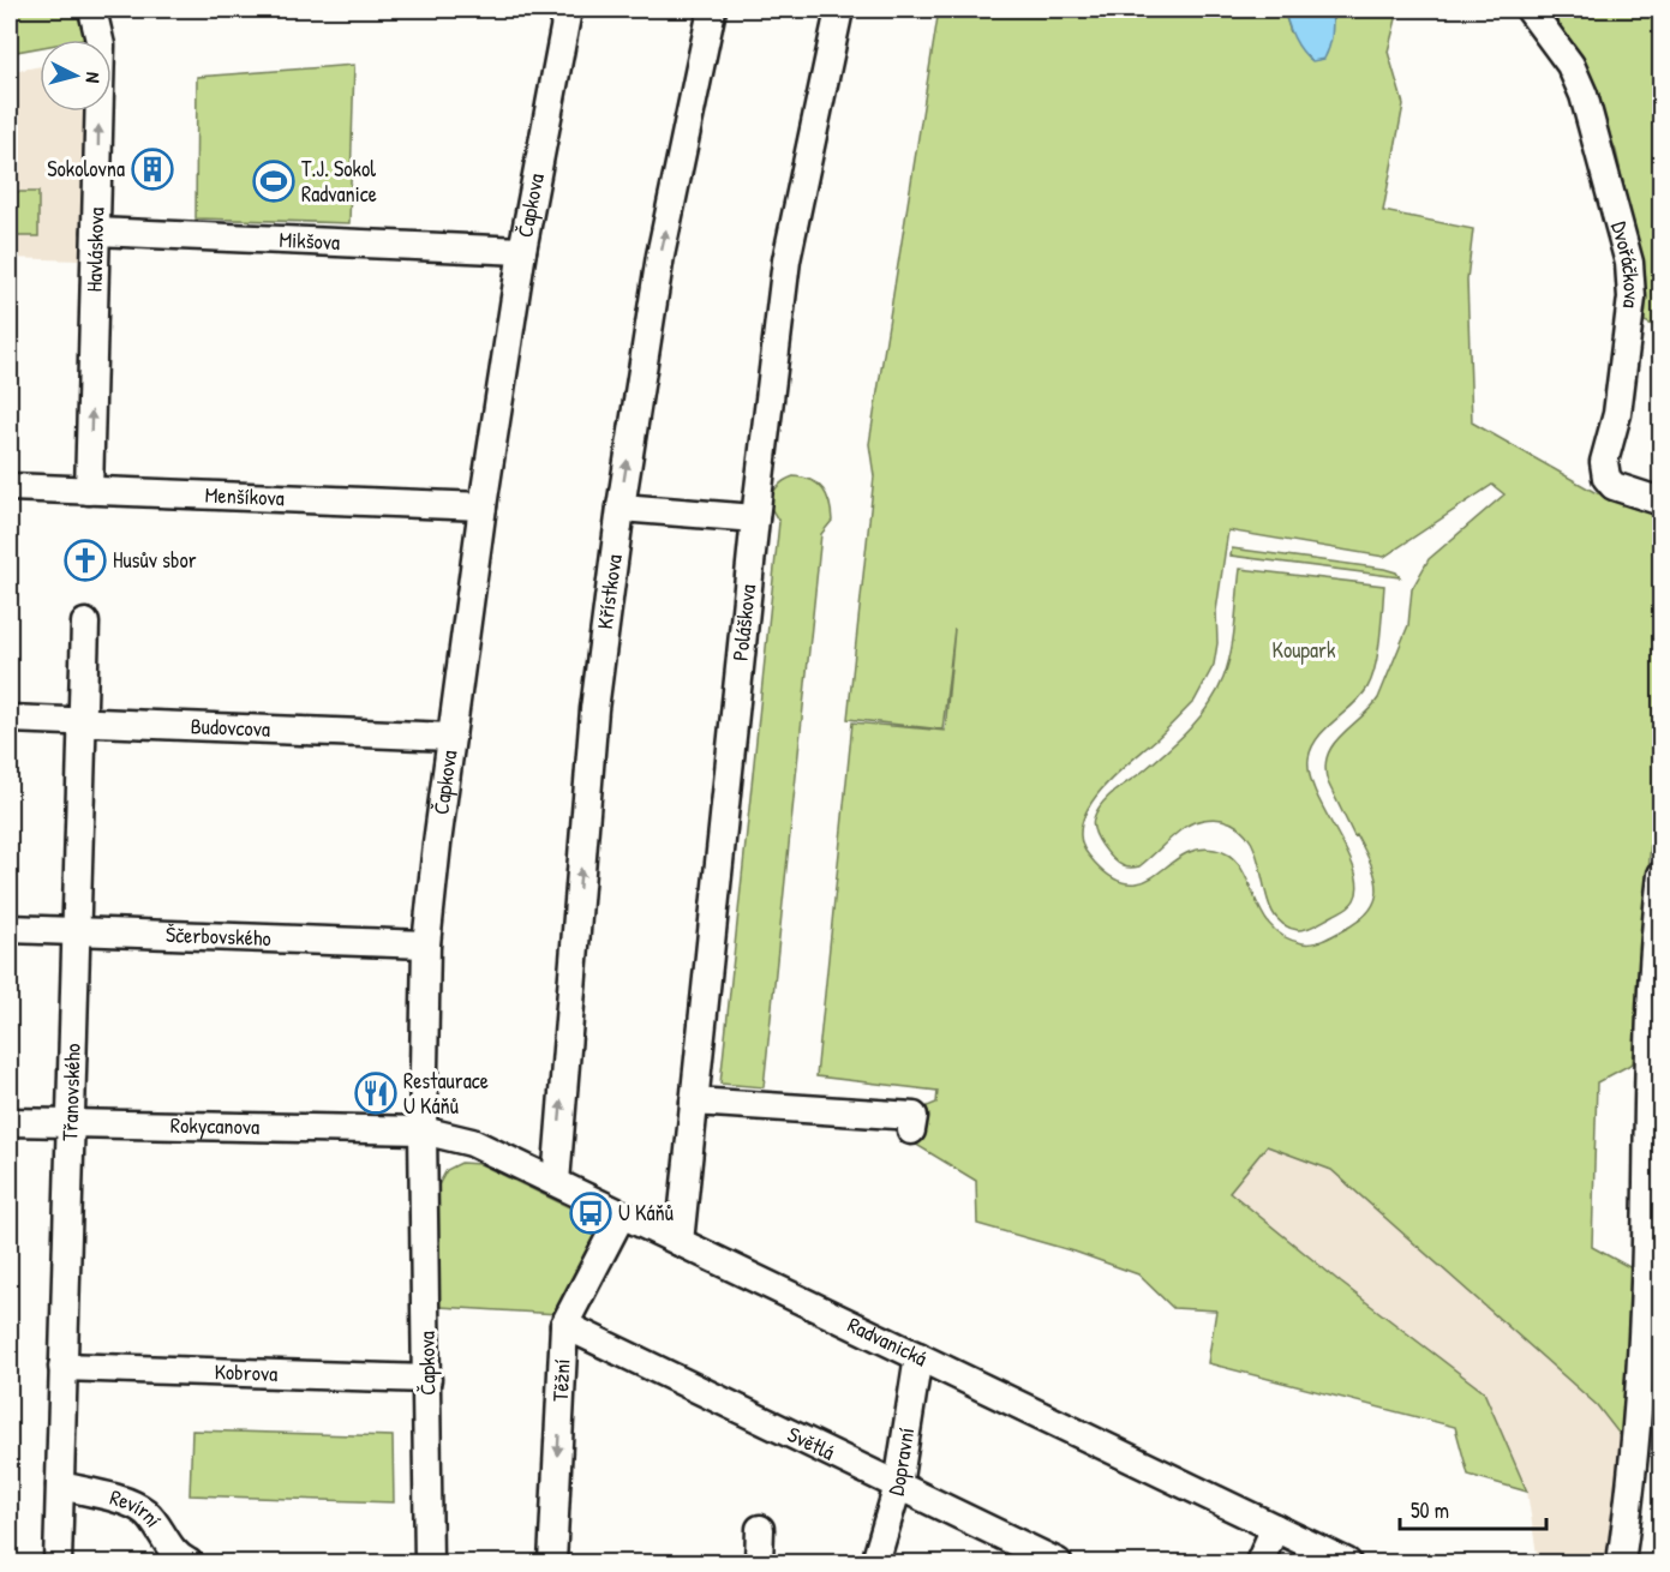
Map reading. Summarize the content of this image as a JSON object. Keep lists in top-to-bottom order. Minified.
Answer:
{"streets":{"street":["Čapkova","Mikšova","Havláskova","Dvořáčkova","Menšíkova","Křístkova","Poláškova","Budovcova","Ščerbovského","Třanovského","Rokycanova","Radvanická","Kobrova","Těžní","Světlá","Dopravní","Revírní"]},"crossings":[["Čapkova","Mikšova"],["Čapkova","Menšíkova"],["Čapkova","Budovcova"],["Čapkova","Ščerbovského"],["Čapkova","Rokycanova"],["Čapkova","Radvanická"],["Čapkova","Kobrova"],["Mikšova","Havláskova"],["Havláskova","Menšíkova"],["Křístkova","Radvanická"],["Poláškova","Radvanická"],["Budovcova","Třanovského"],["Ščerbovského","Třanovského"],["Třanovského","Rokycanova"],["Třanovského","Kobrova"],["Třanovského","Revírní"],["Rokycanova","Radvanická"],["Radvanická","Těžní"],["Radvanická","Dopravní"],["Těžní","Světlá"],["Světlá","Dopravní"]],"one_way":["Havláskova","Křístkova","Těžní"],"parks":["Koupark"],"places":{"building":["Sokolovna"],"sports":["T.J. Sokol Radvanice"],"church":["Husův sbor"],"restaurant":["Restaurace U Káňů"],"bus stop":["U Káňů"]},"scale_bar":"50 m","north":"right"}
